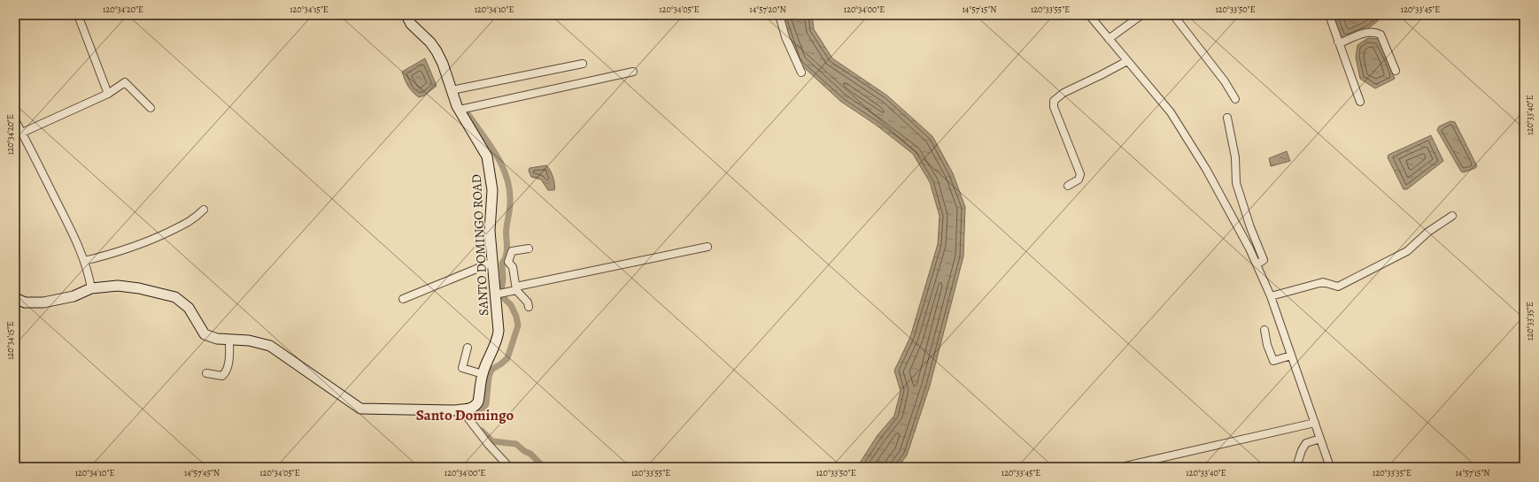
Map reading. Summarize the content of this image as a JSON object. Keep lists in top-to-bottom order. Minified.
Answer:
{"streets":{"street":["SANTO DOMINGO ROAD"]},"districts":["Santo Domingo"],"coordinates":["120°34'20\"E","120°34'15\"E","120°34'10\"E","120°34'05\"E","14°57'20\"N","120°34'00\"E","14°57'15\"N","120°33'55\"E","120°33'50\"E","120°33'45\"E","120°33'40\"E","120°33'35\"E","14°57'45\"N"]}
